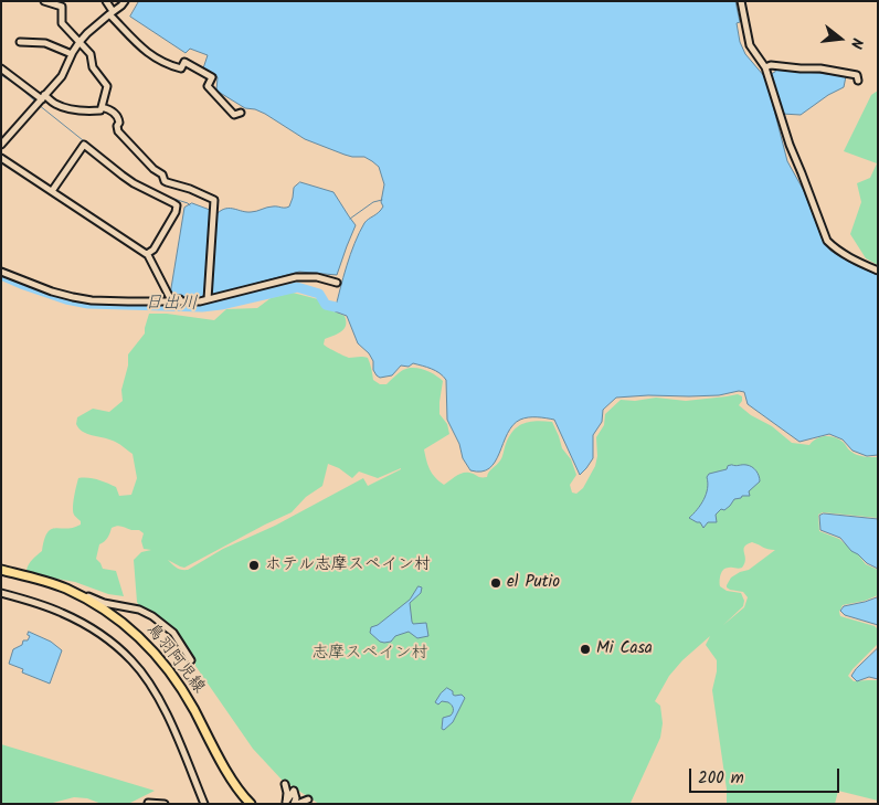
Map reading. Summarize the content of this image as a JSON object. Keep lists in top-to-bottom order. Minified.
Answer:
{"streets":{"main road":["鳥羽阿児線"]},"water":["日出川"],"parks":["志摩スペイン村"],"places":["ホテル志摩スペイン村","el Putio","Mi Casa"],"scale_bar":"200 m","north":"right"}
